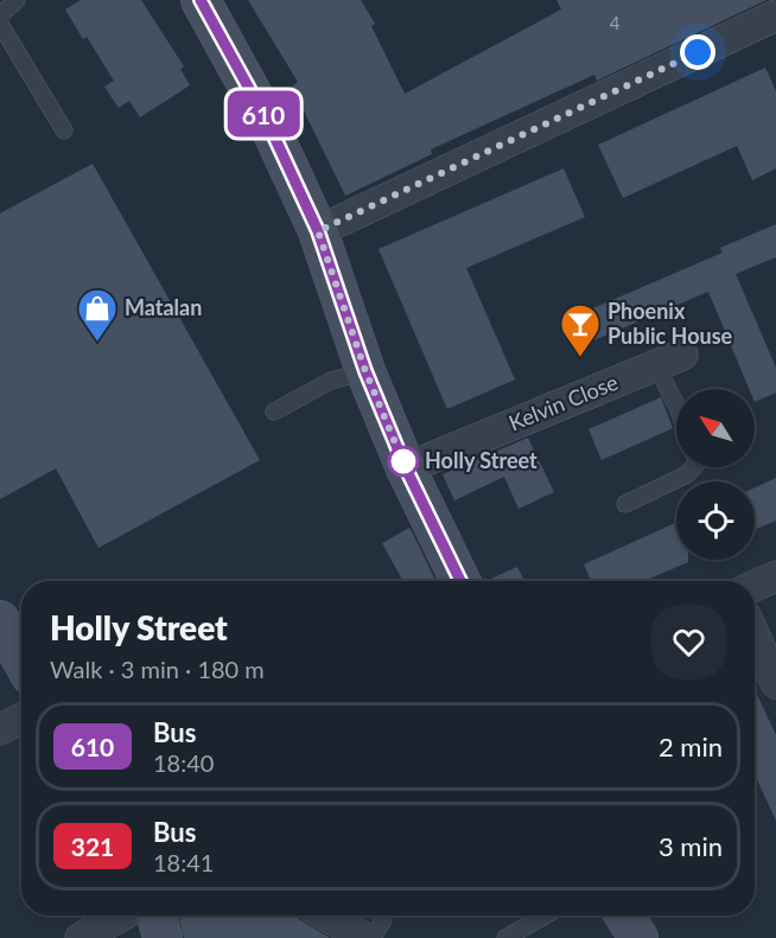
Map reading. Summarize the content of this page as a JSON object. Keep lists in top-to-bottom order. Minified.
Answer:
{"streets":{"street":["Kelvin Close"]},"places":{"shop":["Matalan"],"bar":["Phoenix Public House"],"other":["Holly Street"]},"lines":["bus line 610"],"house_numbers":["4"],"north":"top left","page":{"on_map":"610","heading":["Holly Street","Walk · 3 min · 180 m"],"list":[{"mark":"610","name":"Bus","note":"18:40","value":"2 min"},{"mark":"321","name":"Bus","note":"18:41","value":"3 min"}]}}
